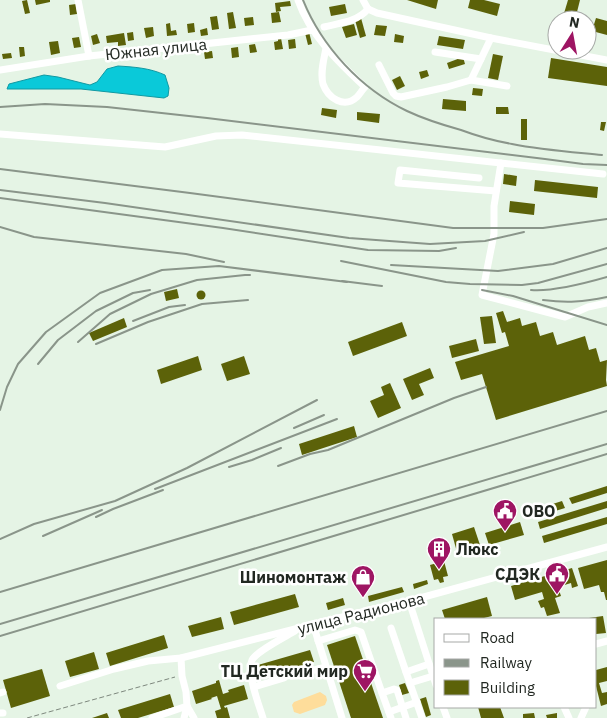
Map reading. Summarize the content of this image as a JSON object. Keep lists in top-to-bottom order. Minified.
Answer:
{"streets":{"street":["Южная улица","улица Радионова"]},"places":{"public building":["OBO","СДЭК"],"building":["Люкс"],"shop":["Шиномонтаж"],"supermarket":["ТЦ Детский мир"]},"legend":["Road","Railway","Building"],"north":"top"}
